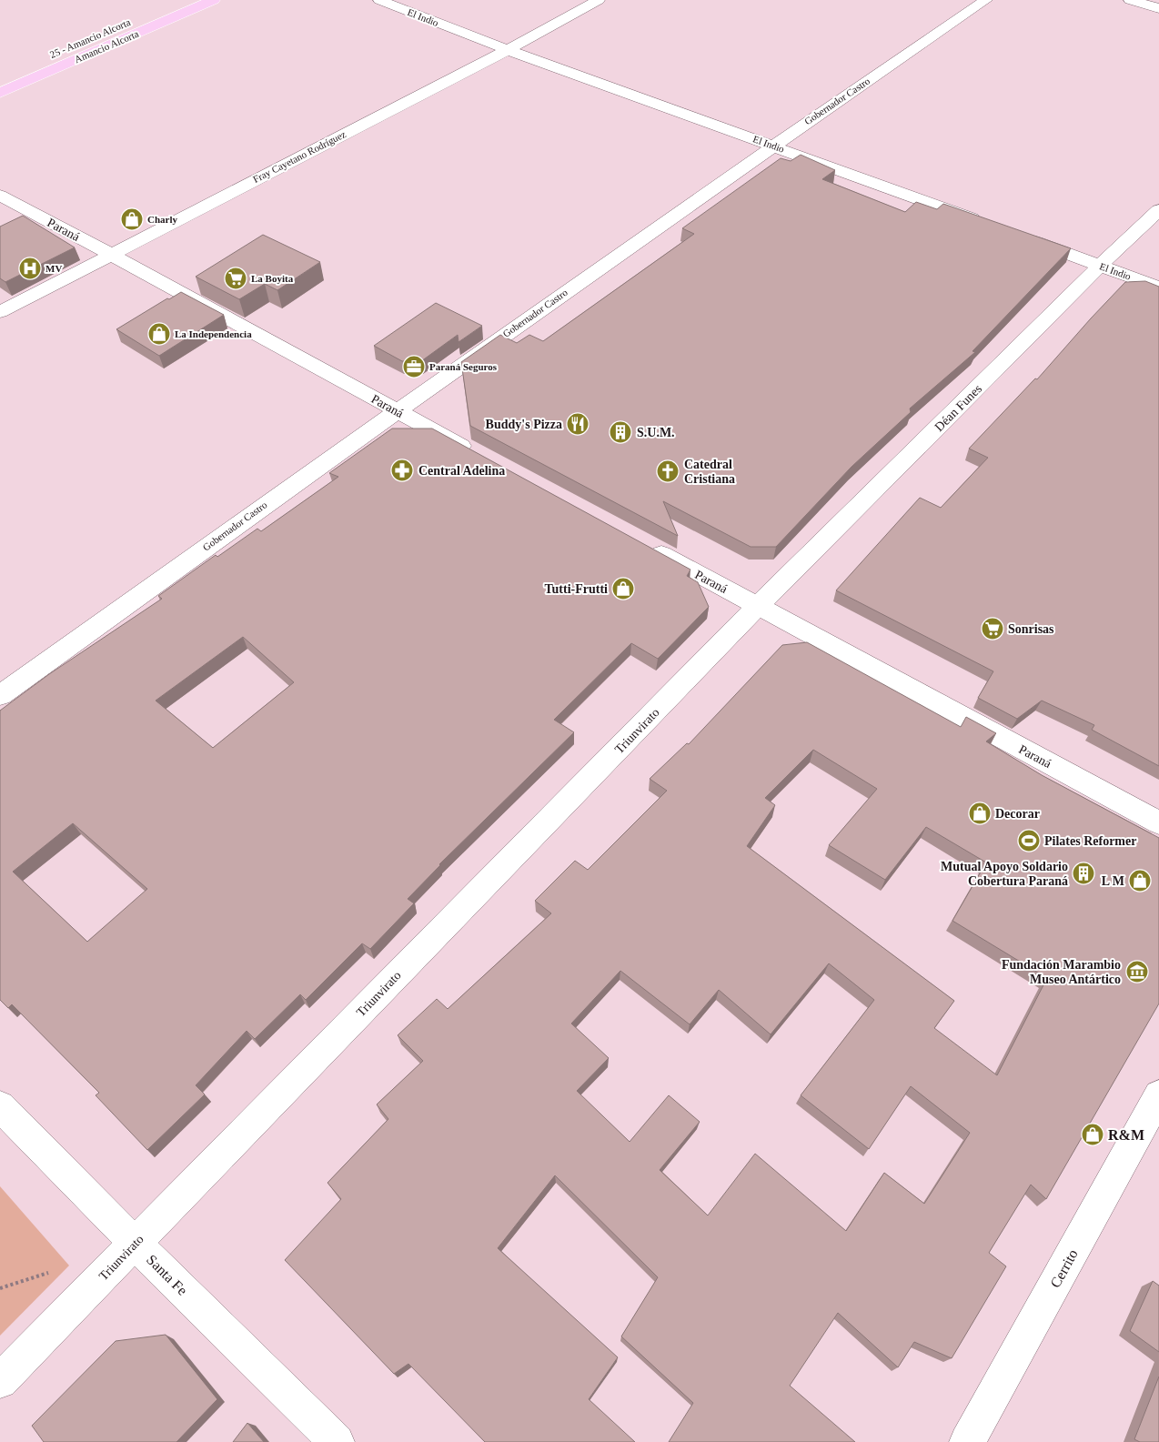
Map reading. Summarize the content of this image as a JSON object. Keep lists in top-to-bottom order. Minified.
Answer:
{"streets":{"main road":["25 - Amancio Alcorta","Amancio Alcorta"],"street":["El Indio","Gobernador Castro","Fray Cayetano Rodríguez","Paraná","Déan Funes","Triunvirato","Cerrito","Santa Fe"]},"crossings":[["El Indio","Gobernador Castro"],["El Indio","Fray Cayetano Rodríguez"],["El Indio","Déan Funes"],["Gobernador Castro","Paraná"],["Fray Cayetano Rodríguez","Paraná"],["Paraná","Déan Funes"],["Paraná","Triunvirato"],["Déan Funes","Triunvirato"],["Triunvirato","Santa Fe"]],"places":{"shop":["Charly","La Independencia","Tutti-Frutti","Decorar","L M","R&M"],"hospital":["MV"],"supermarket":["La Boyita","Sonrisas"],"office":["Paraná Seguros"],"restaurant":["Buddy's Pizza"],"building":["S.U.M.","Mutual Apoyo Soldario Cobertura Paraná"],"pharmacy":["Central Adelina"],"church":["Catedral Cristiana"],"sports":["Pilates Reformer"],"museum":["Fundación Marambio Museo Antártico"]}}
